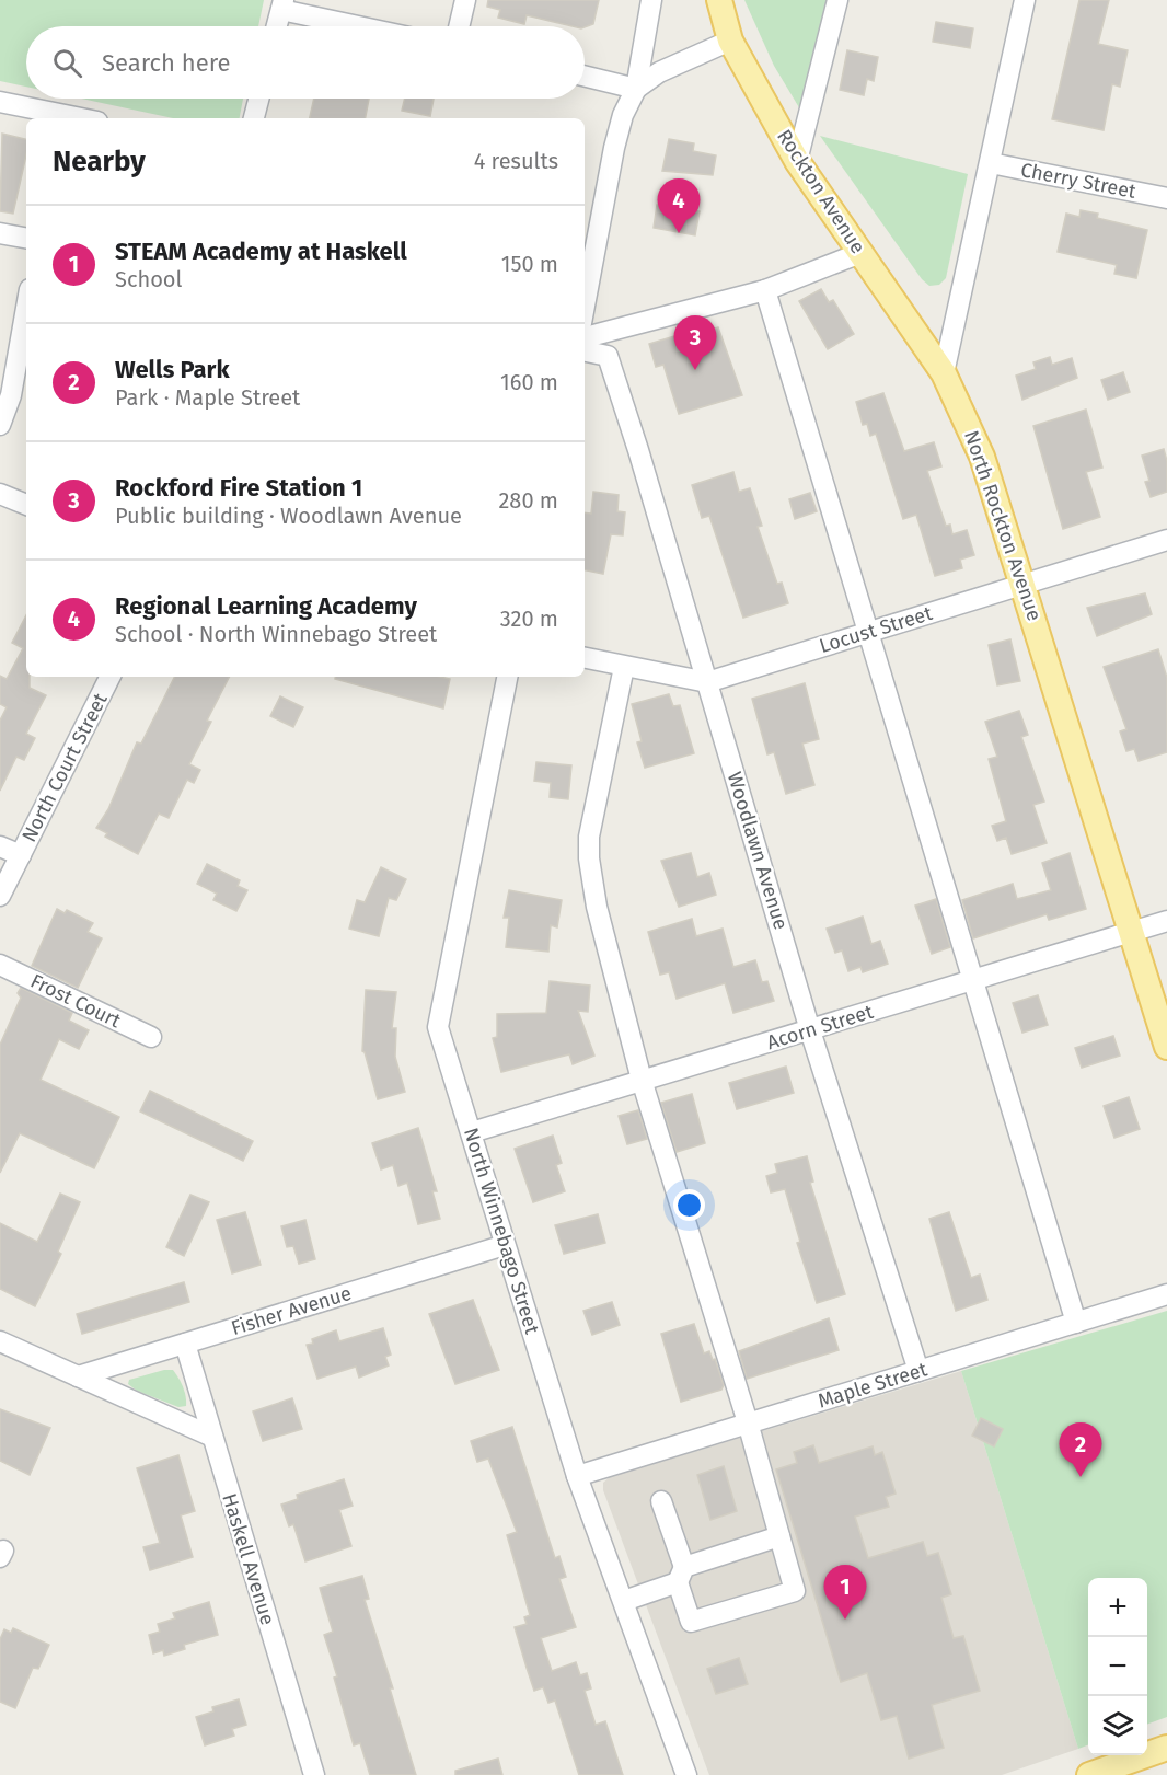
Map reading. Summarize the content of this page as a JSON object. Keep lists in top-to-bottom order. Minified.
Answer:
{"streets":{"main road":["Rockton Avenue","North Rockton Avenue"],"street":["Cherry Street","Locust Street","North Court Street","Woodlawn Avenue","Frost Court","Acorn Street","North Winnebago Street","Fisher Avenue","Maple Street","Haskell Avenue"]},"crossings":[["Rockton Avenue","North Rockton Avenue"],["North Rockton Avenue","Locust Street"],["North Rockton Avenue","Acorn Street"],["Locust Street","Woodlawn Avenue"],["Woodlawn Avenue","Acorn Street"],["Woodlawn Avenue","Maple Street"],["Acorn Street","North Winnebago Street"],["North Winnebago Street","Fisher Avenue"],["North Winnebago Street","Maple Street"],["Fisher Avenue","Haskell Avenue"]],"page":{"search":"Search here","heading":["Nearby","4 results"],"pins":["4","3","2","1"],"list":[{"mark":"1","name":"STEAM Academy at Haskell","note":"School","value":"150 m"},{"mark":"2","name":"Wells Park","note":"Park · Maple Street","value":"160 m"},{"mark":"3","name":"Rockford Fire Station 1","note":"Public building · Woodlawn Avenue","value":"280 m"},{"mark":"4","name":"Regional Learning Academy","note":"School · North Winnebago Street","value":"320 m"}],"map_buttons":["+","−"]}}
